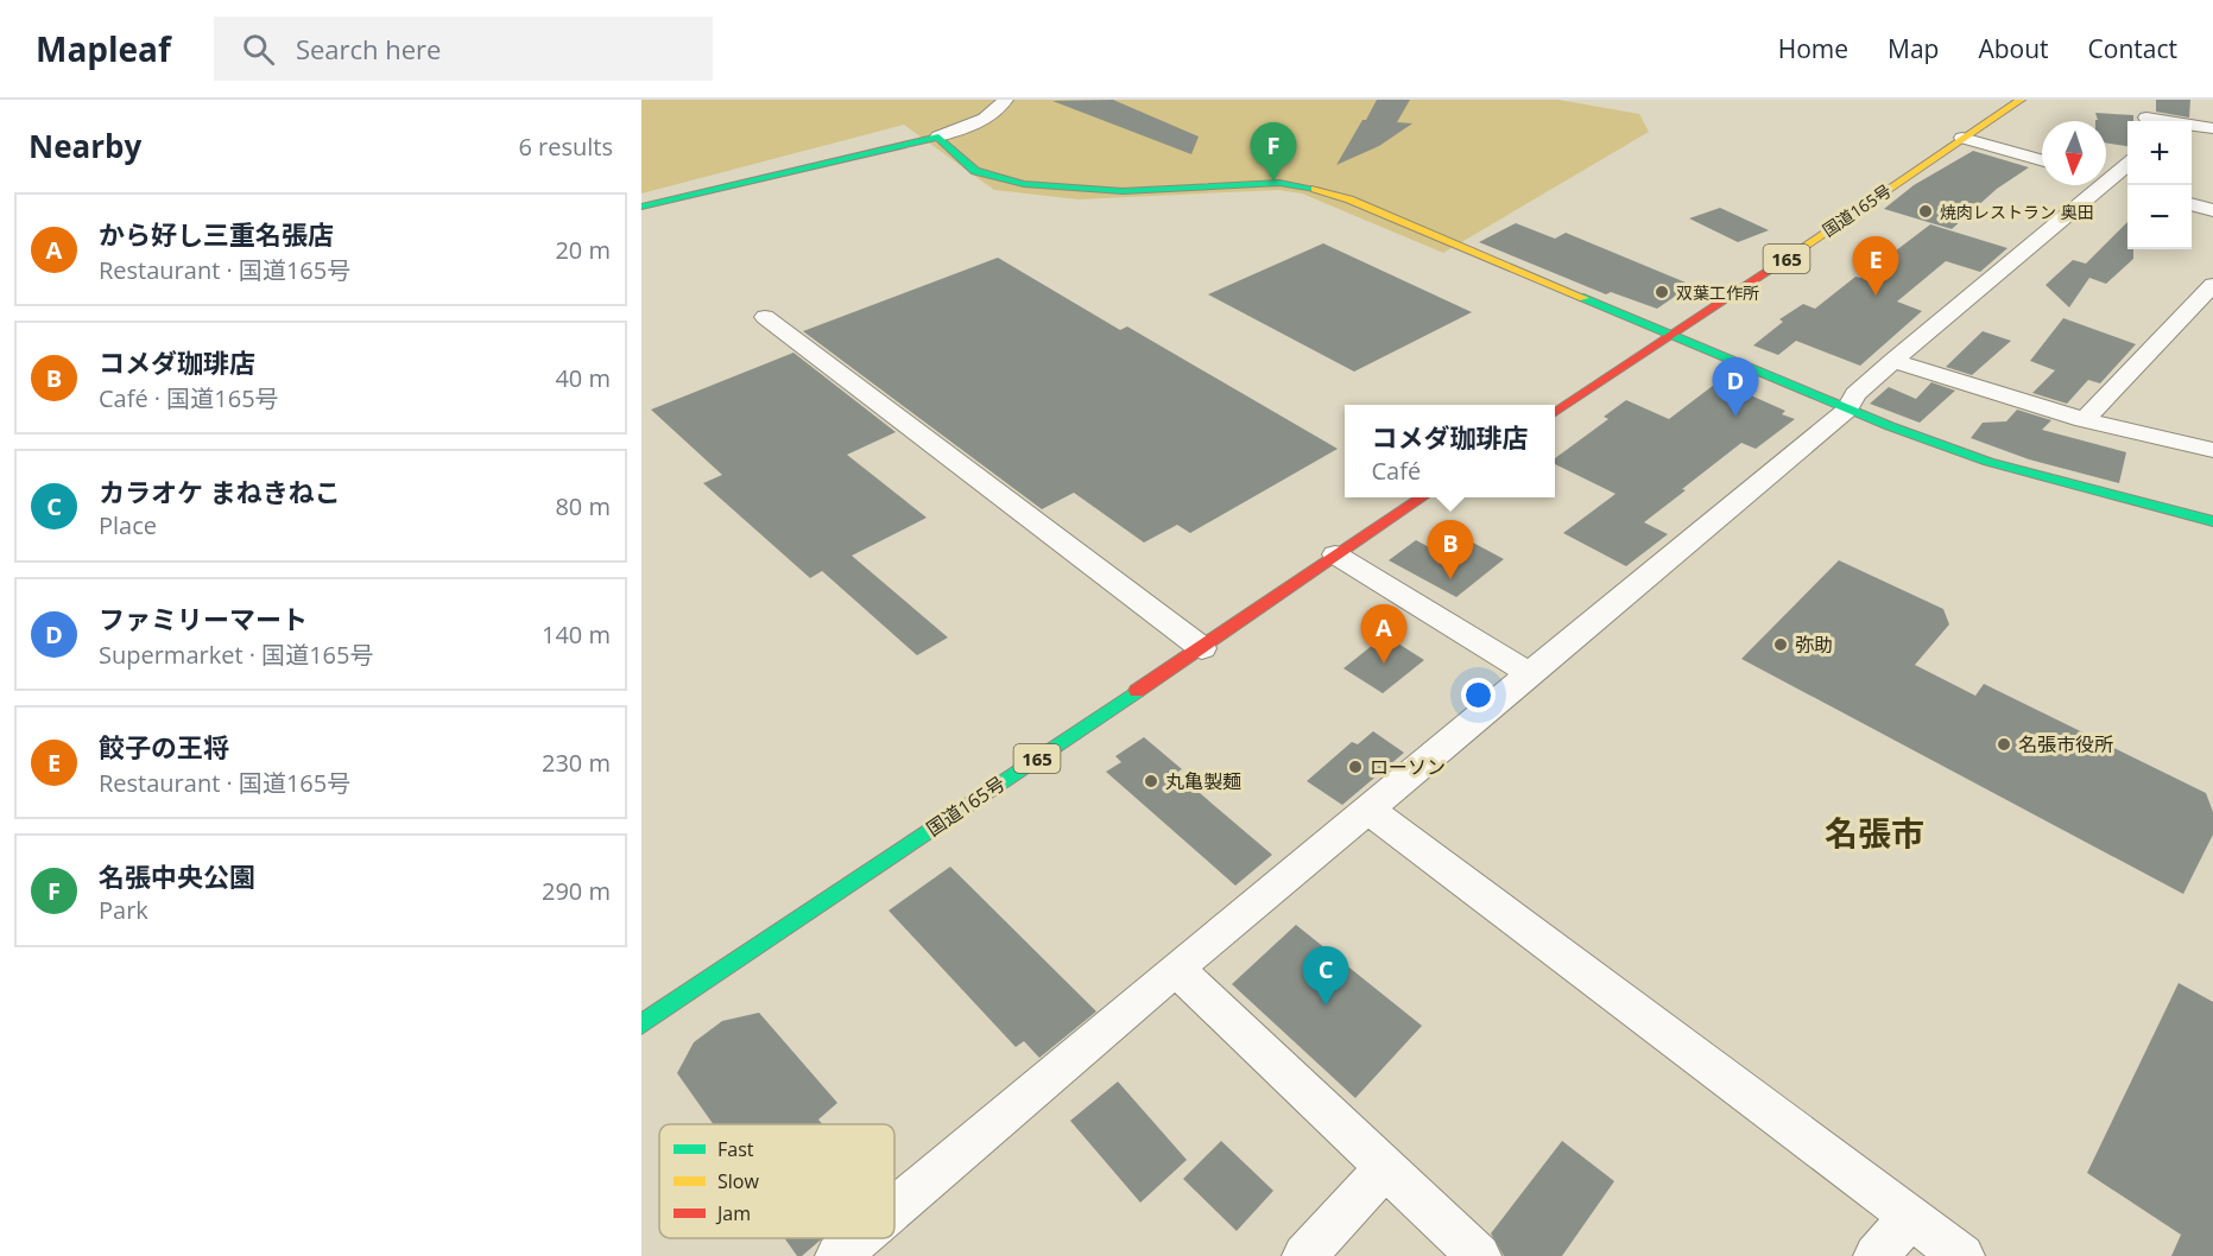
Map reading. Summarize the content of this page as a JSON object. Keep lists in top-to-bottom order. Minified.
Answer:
{"streets":{"main road":["国道165号","165"]},"districts":["名張市"],"places":["焼肉レストラン 奥田","双葉工作所","弥助","名張市役所","ローソン","丸亀製麺"],"legend":["Fast","Slow","Jam"],"north":"bottom","page":{"header":"Mapleaf","search":"Search here","nav":["Home","Map","About","Contact"],"heading":["Nearby","6 results"],"map_buttons":["+","−"],"pins":["F","E","D","B","A","C"],"list":[{"mark":"A","name":"から好し三重名張店","note":"Restaurant · 国道165号","value":"20 m"},{"mark":"B","name":"コメダ珈琲店","note":"Café · 国道165号","value":"40 m"},{"mark":"C","name":"カラオケ まねきねこ","note":"Place","value":"80 m"},{"mark":"D","name":"ファミリーマート","note":"Supermarket · 国道165号","value":"140 m"},{"mark":"E","name":"餃子の王将","note":"Restaurant · 国道165号","value":"230 m"},{"mark":"F","name":"名張中央公園","note":"Park","value":"290 m"}],"popup":["コメダ珈琲店","Café"]}}
